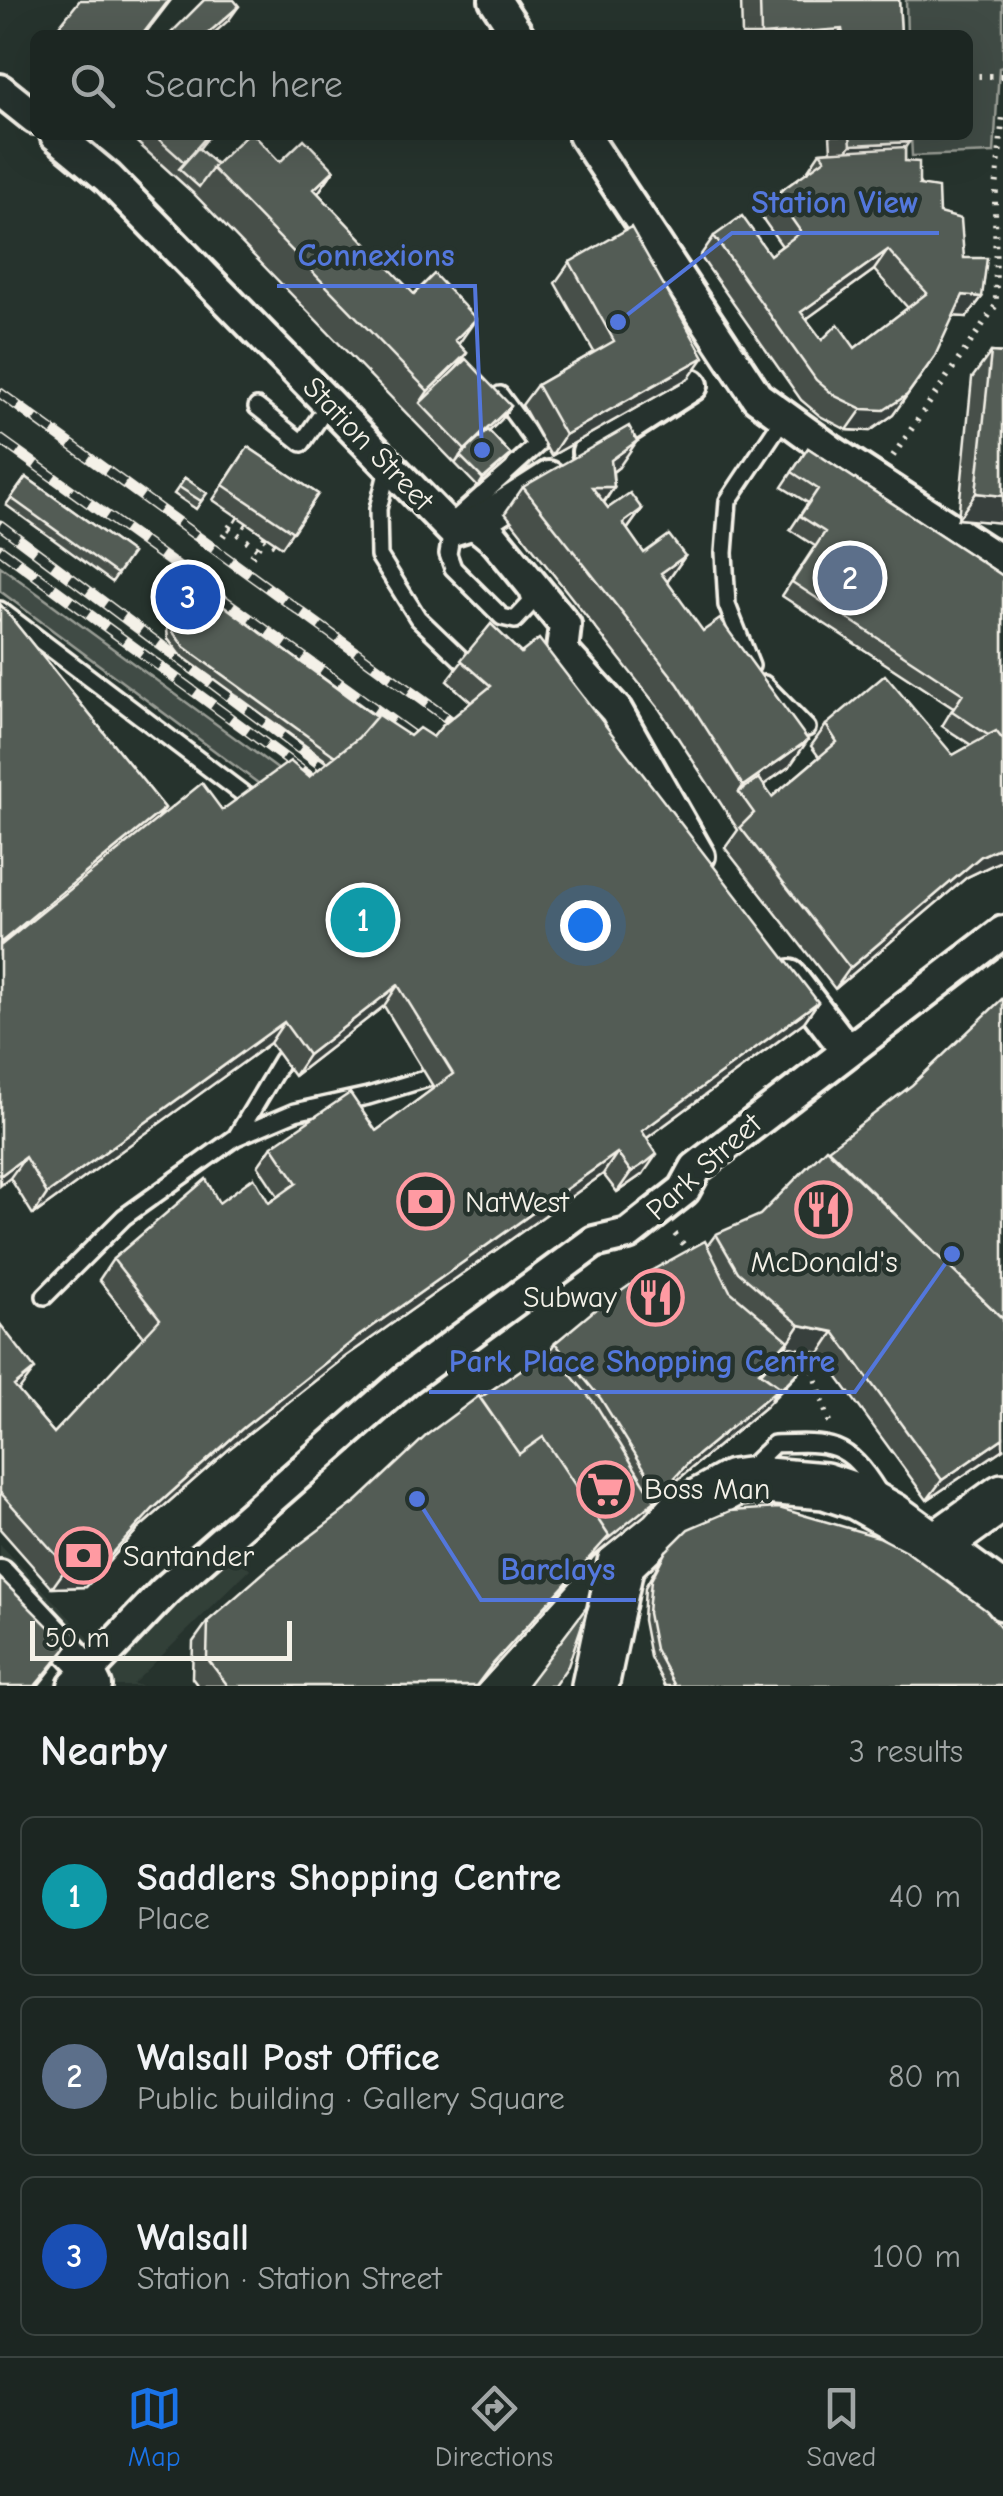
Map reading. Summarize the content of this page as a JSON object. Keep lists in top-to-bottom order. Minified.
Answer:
{"streets":{"street":["Station Street","Park Street"]},"places":{"other":["Station View","Connexions","Park Place Shopping Centre","Barclays"],"bank":["NatWest","Santander"],"restaurant":["McDonald's","Subway"],"supermarket":["Boss Man"]},"scale_bar":"50 m","page":{"search":"Search here","pins":["2","3","1"],"scale":"50 m","heading":["Nearby","3 results"],"list":[{"mark":"1","name":"Saddlers Shopping Centre","note":"Place","value":"40 m"},{"mark":"2","name":"Walsall Post Office","note":"Public building · Gallery Square","value":"80 m"},{"mark":"3","name":"Walsall","note":"Station · Station Street","value":"100 m"}],"nav":["Map","Directions","Saved"]}}
